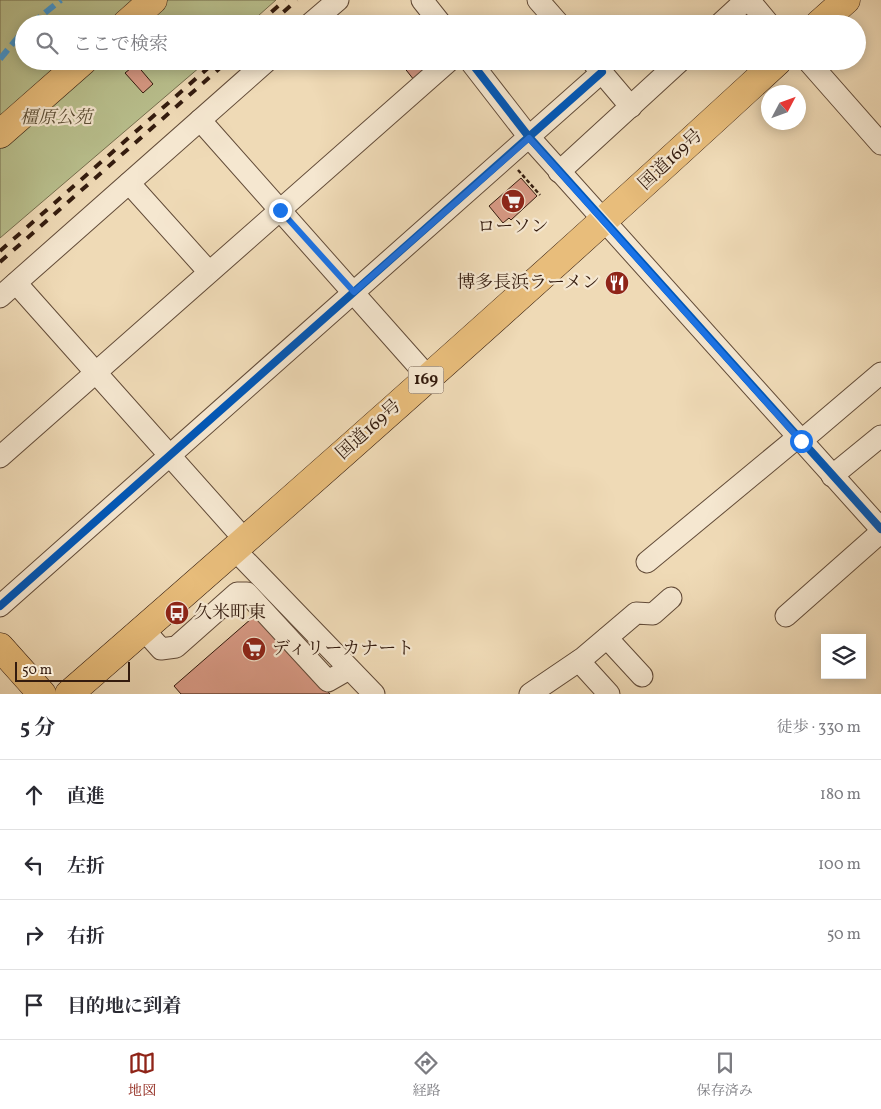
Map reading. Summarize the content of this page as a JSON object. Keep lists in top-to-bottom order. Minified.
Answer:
{"streets":{"main road":["国道169号","169"]},"parks":["橿原公苑"],"places":{"supermarket":["ローソン","ディリーカナート"],"restaurant":["博多長浜ラーメン"],"bus stop":["久米町東"]},"scale_bar":"50 m","north":"top right","page":{"search":"ここで検索","scale":"50 m","heading":["5 分","徒歩 · 330 m"],"list":[["直進","180 m"],["左折","100 m"],["右折","50 m"],"目的地に到着"],"nav":["地図","経路","保存済み"]}}
